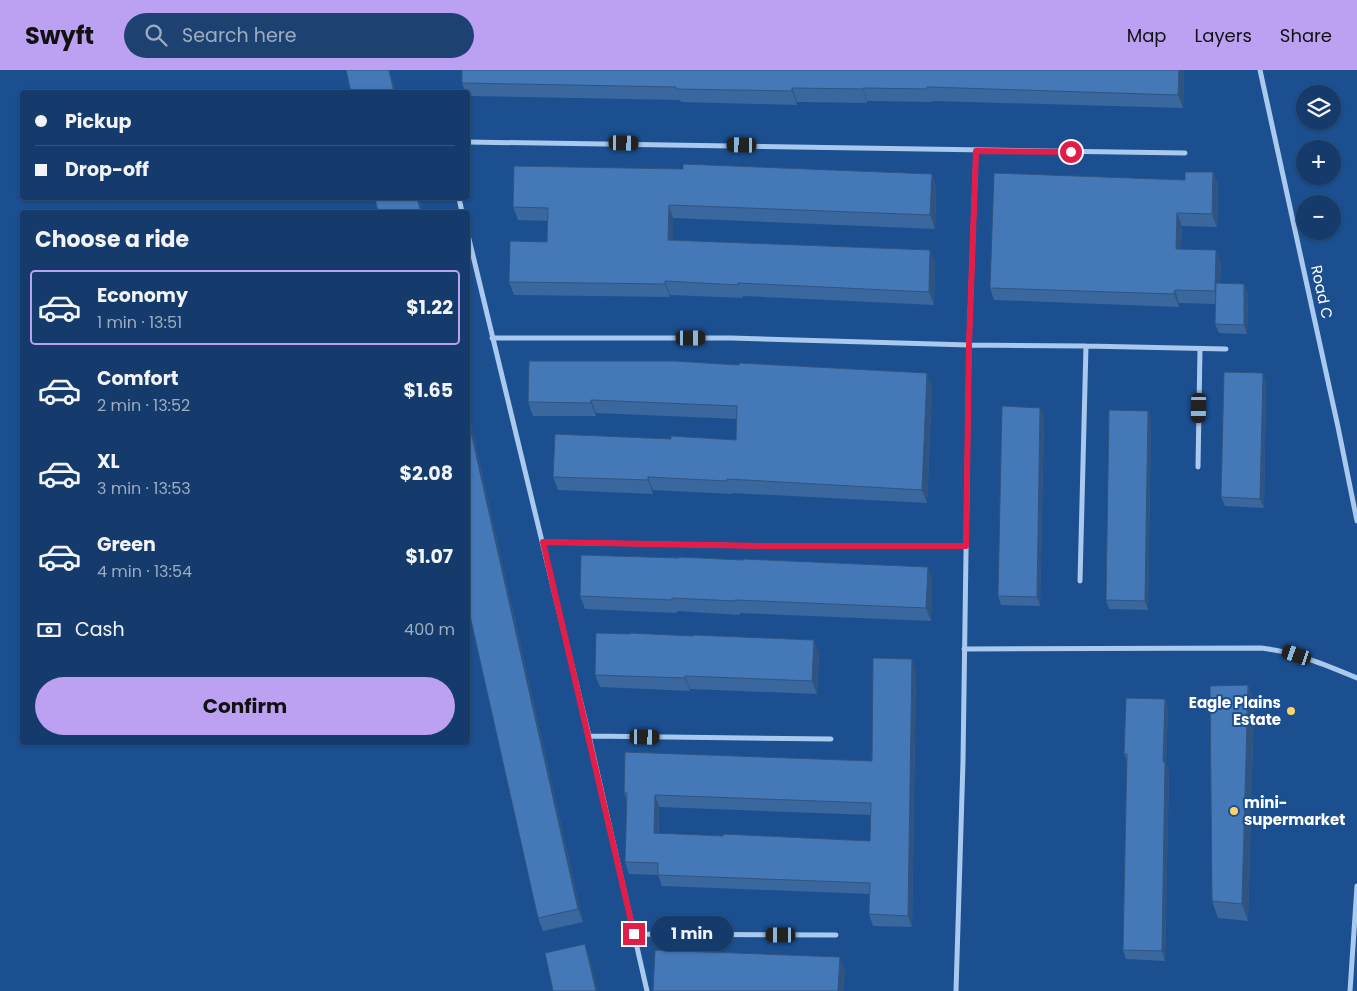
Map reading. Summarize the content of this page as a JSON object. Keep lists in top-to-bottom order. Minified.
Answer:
{"streets":{"street":["Road C"]},"places":["Eagle Plains Estate","mini- supermarket"],"page":{"header":"Swyft","search":"Search here","nav":["Map","Layers","Share"],"map_buttons":["+","−"],"banner":["Pickup","Drop-off"],"heading":"Choose a ride","list":[{"name":"Economy","note":"1 min · 13:51","value":"$1.22"},{"name":"Comfort","note":"2 min · 13:52","value":"$1.65"},{"name":"XL","note":"3 min · 13:53","value":"$2.08"},{"name":"Green","note":"4 min · 13:54","value":"$1.07"}],"pay":["Cash","400 m"],"buttons":"Confirm","bubble":"1 min"}}
